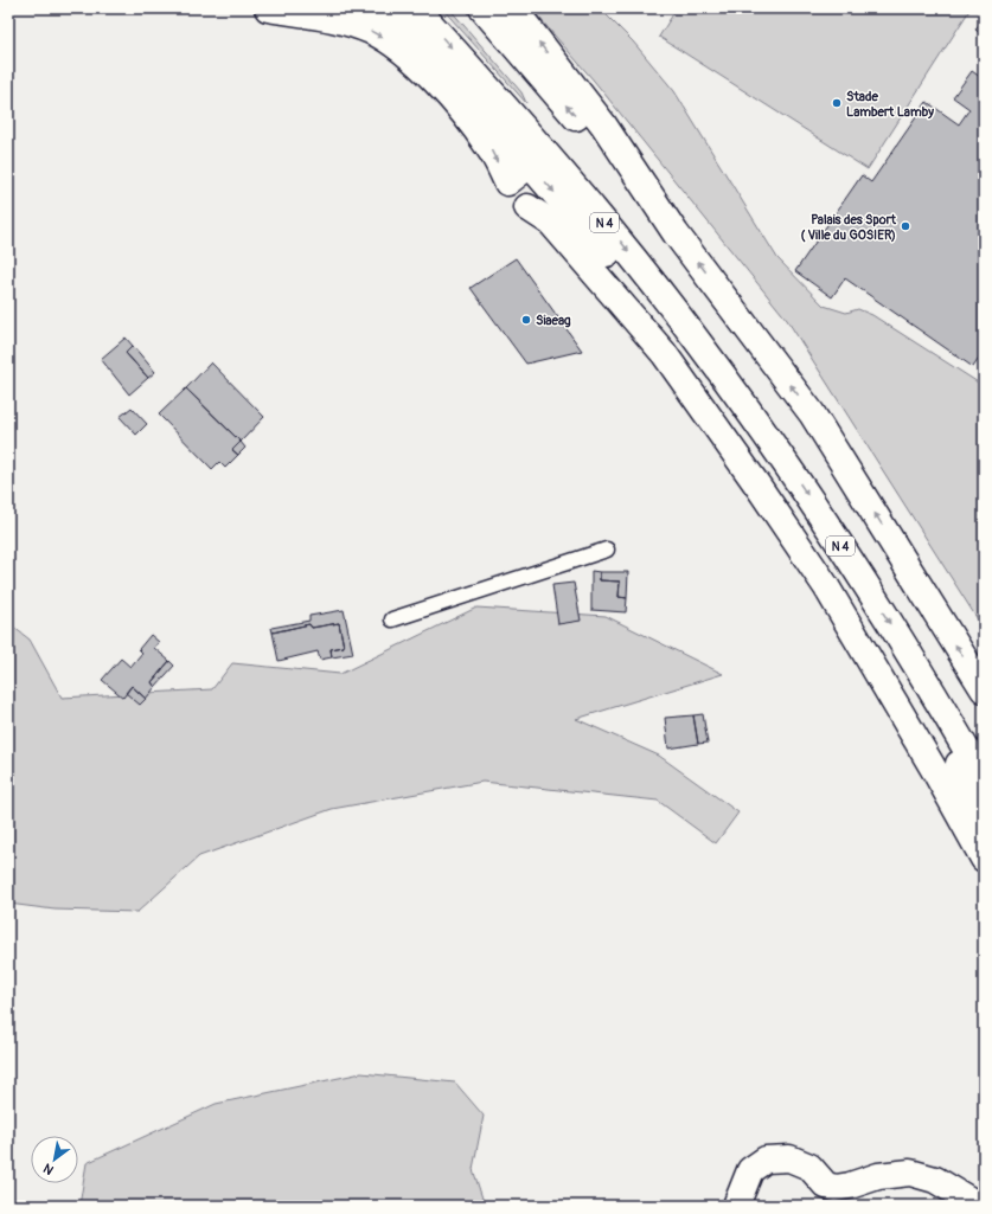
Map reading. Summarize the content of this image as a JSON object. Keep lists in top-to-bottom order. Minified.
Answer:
{"streets":{"main road":["N 4"]},"places":["Stade Lambert Lamby","Palais des Sport ( Ville du GOSIER)","Siaeag"],"north":"bottom left"}
